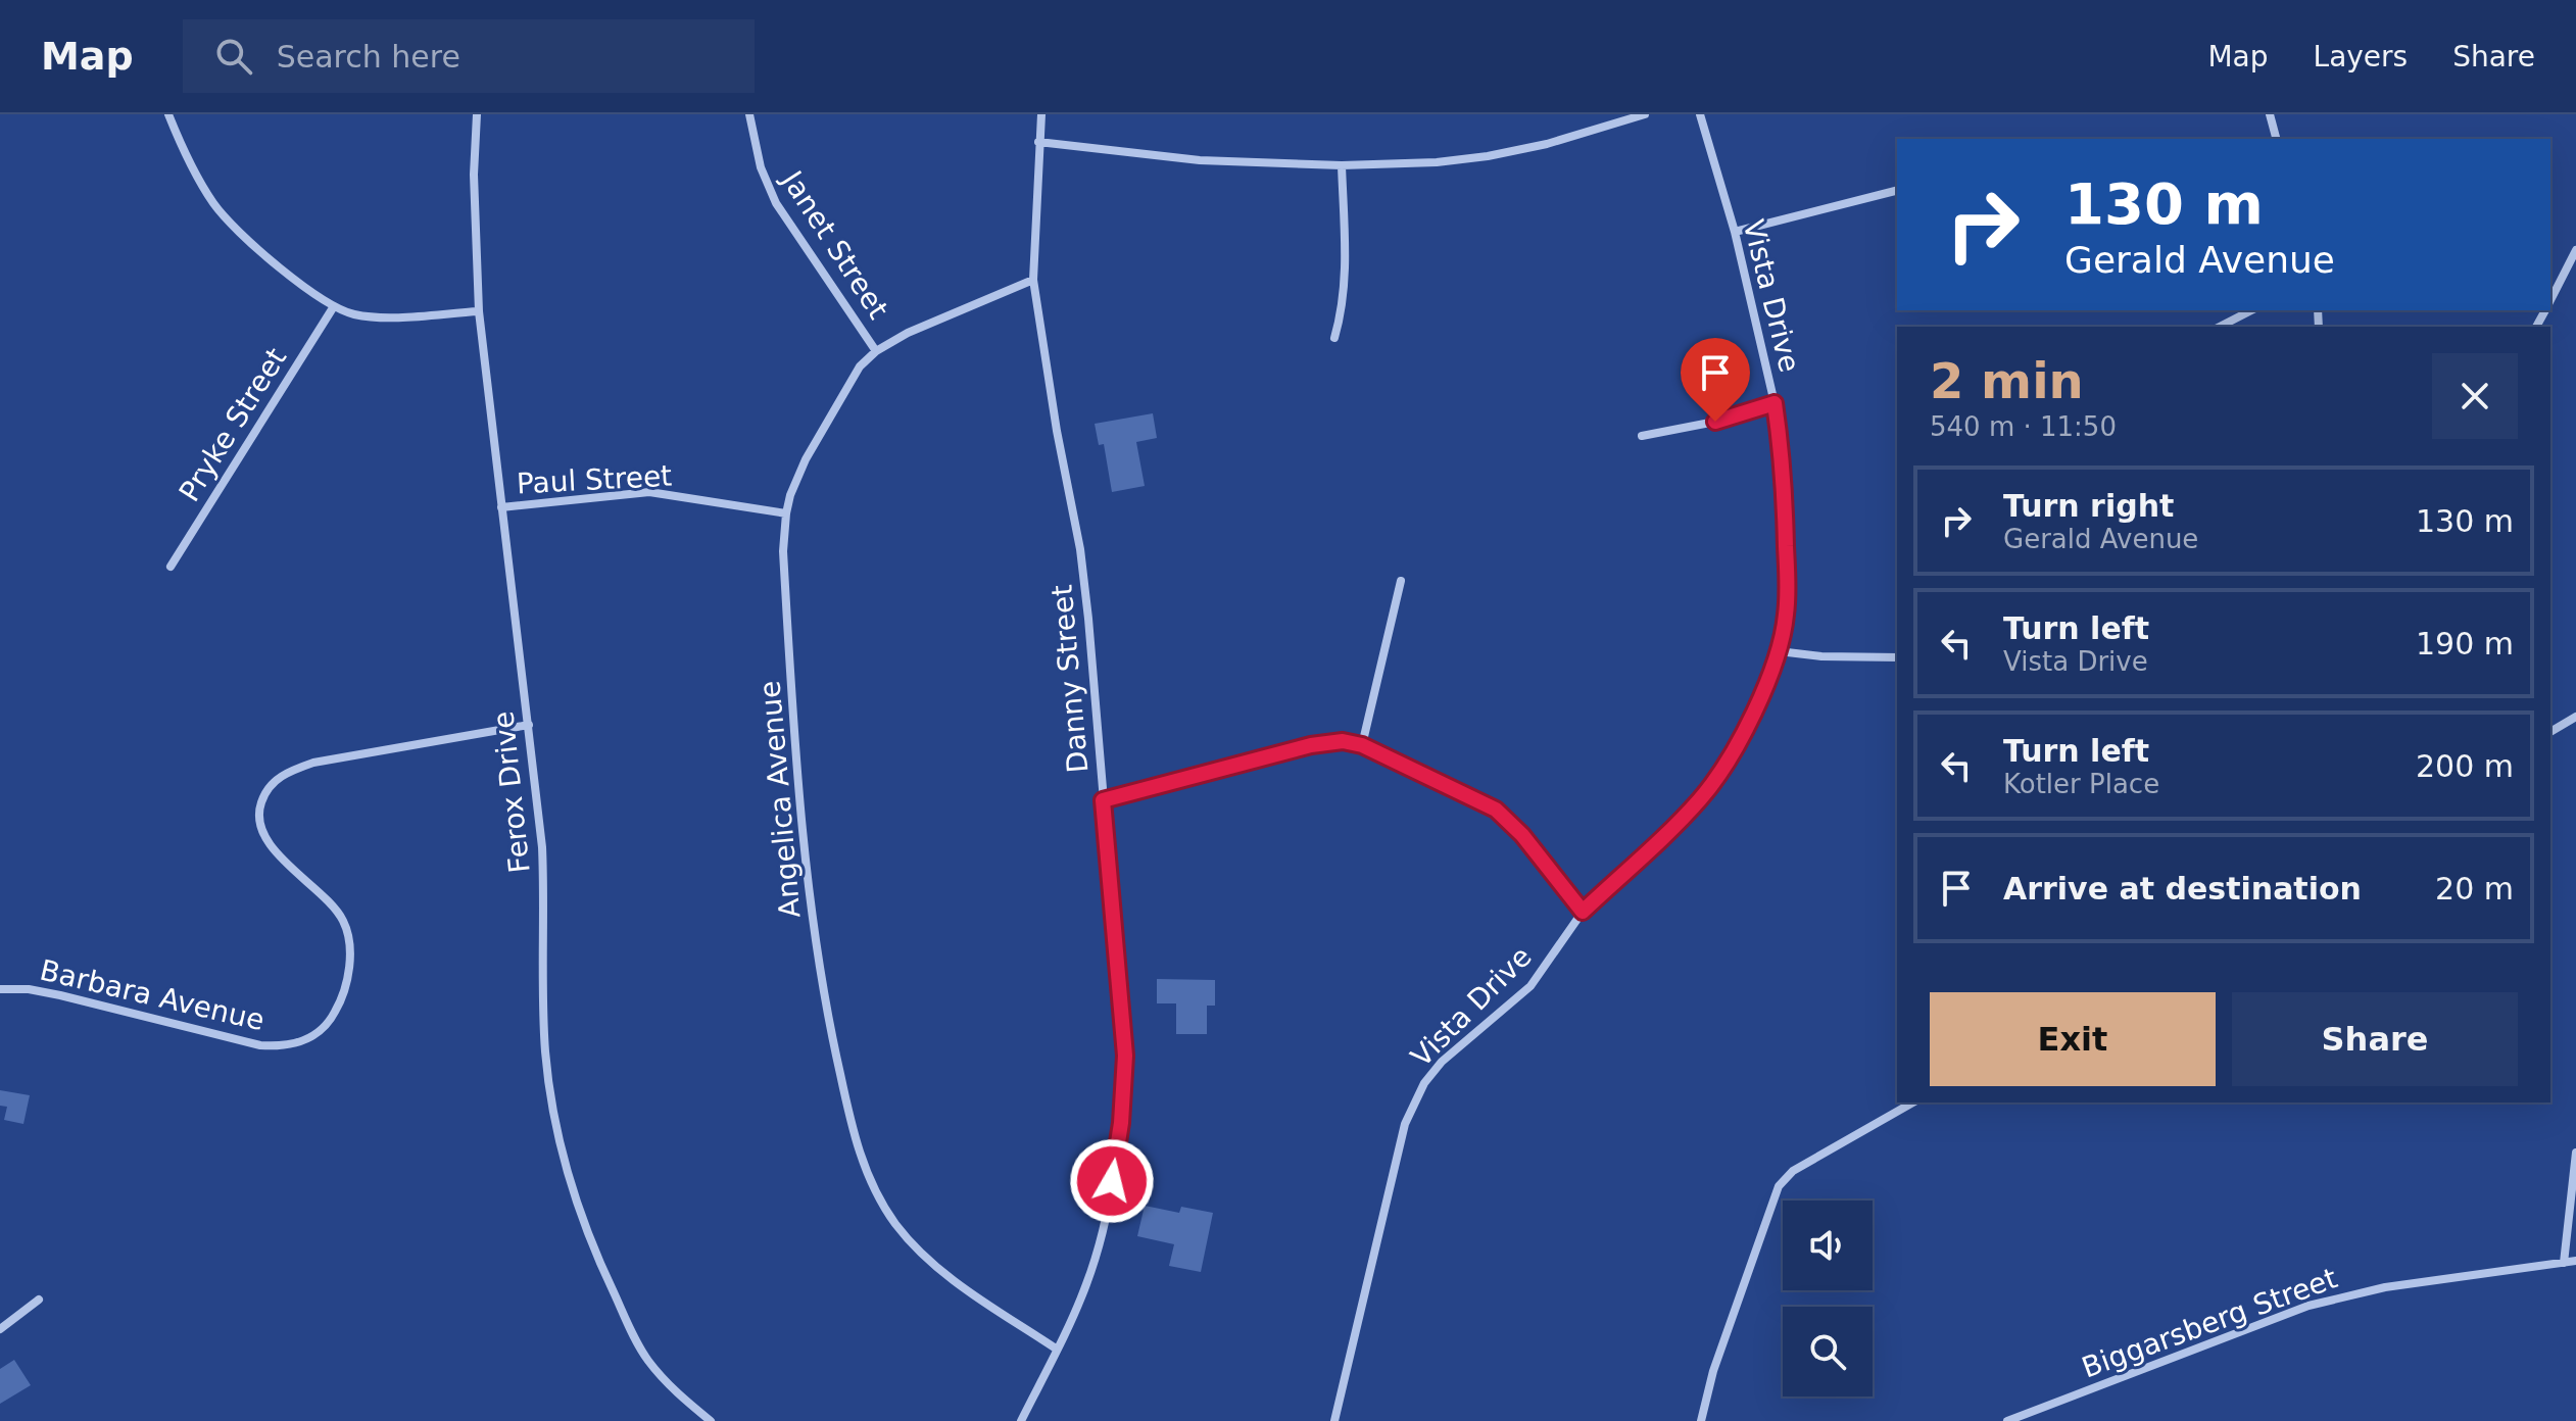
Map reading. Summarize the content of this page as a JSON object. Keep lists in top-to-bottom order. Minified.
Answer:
{"streets":{"street":["Janet Street","Vista Drive","Pryke Street","Paul Street","Danny Street","Ferox Drive","Angelica Avenue","Barbara Avenue","Biggarsberg Street"]},"crossings":[["Janet Street","Angelica Avenue"],["Paul Street","Ferox Drive"],["Paul Street","Angelica Avenue"],["Danny Street","Angelica Avenue"],["Ferox Drive","Barbara Avenue"]],"page":{"header":"Map","search":"Search here","nav":["Map","Layers","Share"],"turn":["130 m","Gerald Avenue"],"heading":["2 min","540 m · 11:50"],"list":[{"name":"Turn right","note":"Gerald Avenue","value":"130 m"},{"name":"Turn left","note":"Vista Drive","value":"190 m"},{"name":"Turn left","note":"Kotler Place","value":"200 m"},{"name":"Arrive at destination","value":"20 m"}],"buttons":["Exit","Share"]}}
